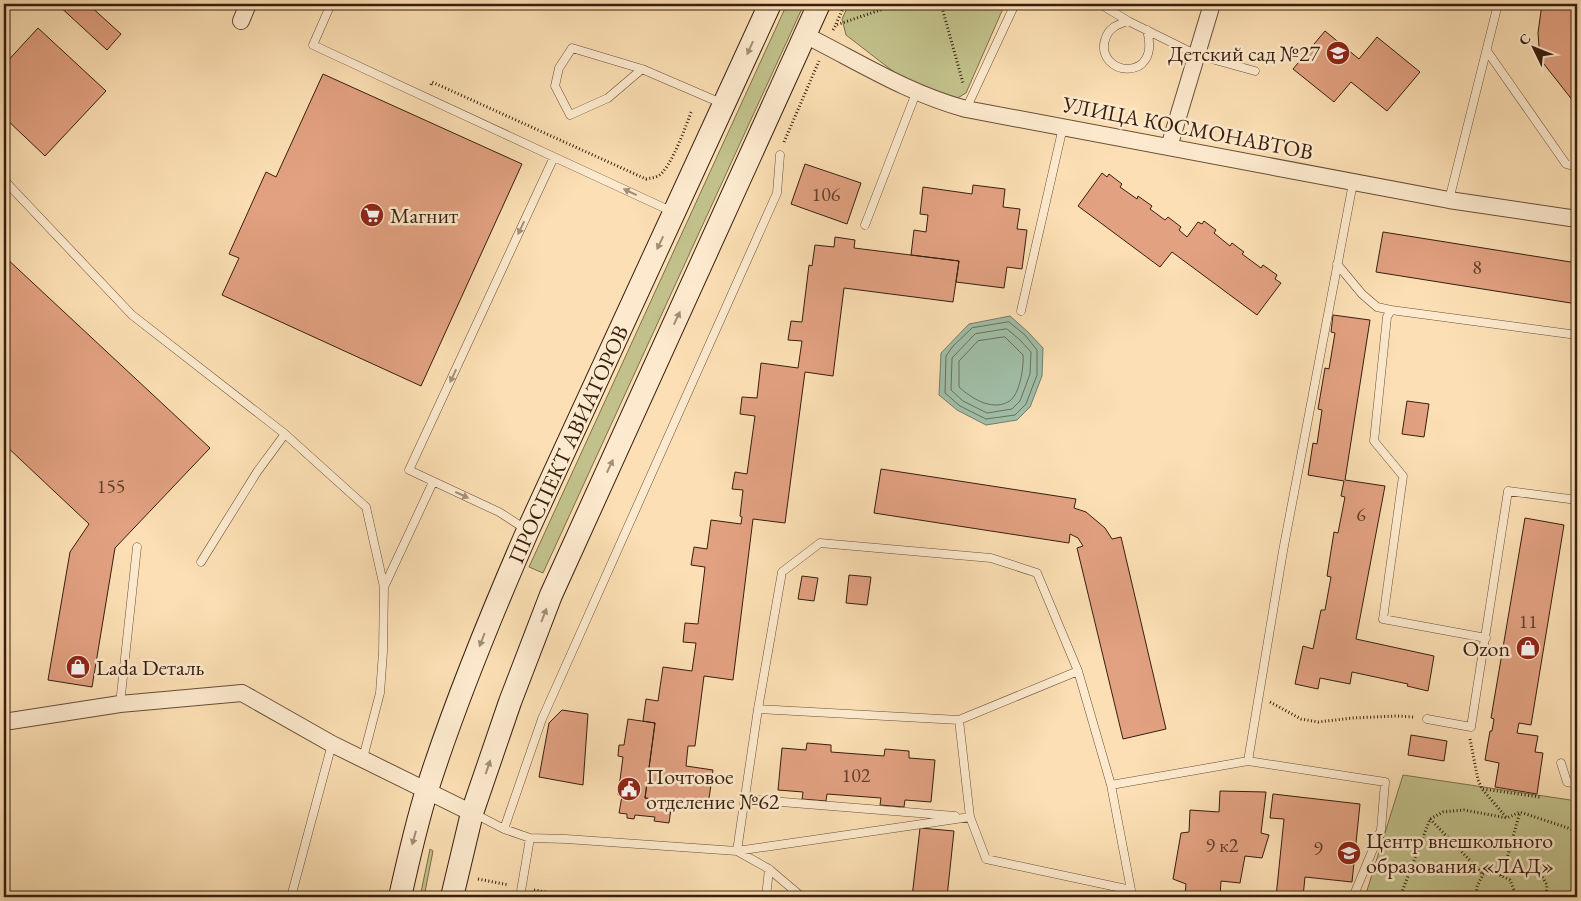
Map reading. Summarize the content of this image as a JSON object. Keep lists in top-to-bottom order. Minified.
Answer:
{"streets":{"main road":["ПРОСПЕКТ АВИАТОРОВ"],"street":["УЛИЦА КОСМОНАВТОВ"]},"crossings":[["УЛИЦА КОСМОНАВТОВ","ПРОСПЕКТ АВИАТОРОВ"]],"places":{"school or university":["Детский сад №27","Центр внешкольного образования «ЛАД»"],"supermarket":["Магнит"],"shop":["Ozon","Lada Dеталь"],"public building":["Почтовое отделение №62"]},"house_numbers":["106","8","155","6","11","102","9 к2","9"],"north":"top left"}
